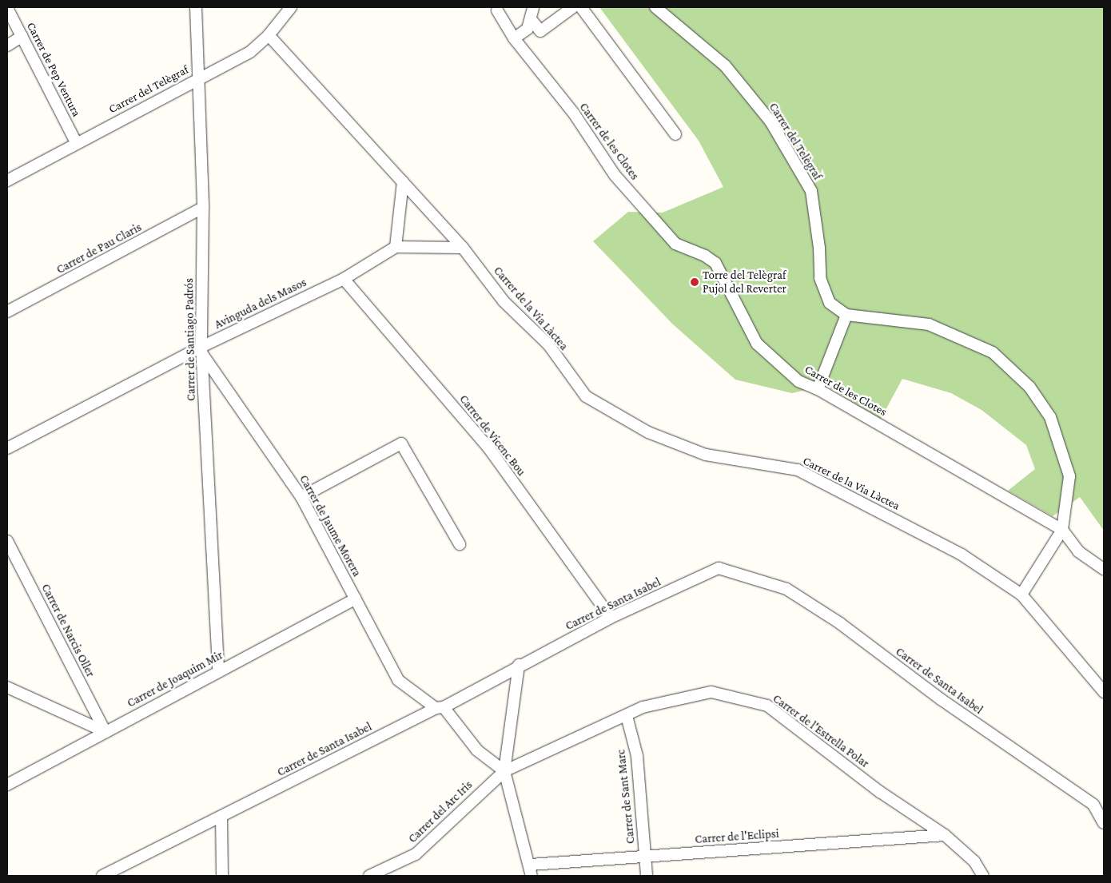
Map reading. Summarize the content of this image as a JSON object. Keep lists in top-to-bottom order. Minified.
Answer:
{"streets":{"street":["Carrer de Pep Ventura","Carrer del Telègraf","Carrer de les Clotes","Carrer de Pau Claris","Avinguda dels Masos","Carrer de la Via Làctea","Carrer de Santiago Padrós","Carrer de Vicenc Bou","Carrer de Jaume Morera","Carrer de Santa Isabel","Carrer de Narcis Oller","Carrer de Joaquim Mir","Carrer de l'Estrella Polar","Carrer de Sant Marc","Carrer del Arc Iris","Carrer de l'Eclipsi"]},"crossings":[["Carrer de Pep Ventura","Carrer del Telègraf"],["Carrer del Telègraf","Carrer de la Via Làctea"],["Carrer del Telègraf","Carrer de Santiago Padrós"],["Carrer de Pau Claris","Carrer de Santiago Padrós"],["Avinguda dels Masos","Carrer de Santiago Padrós"],["Avinguda dels Masos","Carrer de Vicenc Bou"],["Avinguda dels Masos","Carrer de Jaume Morera"],["Carrer de Santiago Padrós","Carrer de Jaume Morera"],["Carrer de Santiago Padrós","Carrer de Joaquim Mir"],["Carrer de Vicenc Bou","Carrer de Santa Isabel"],["Carrer de Jaume Morera","Carrer de Santa Isabel"],["Carrer de Jaume Morera","Carrer de Joaquim Mir"],["Carrer de Jaume Morera","Carrer de l'Estrella Polar"],["Carrer de Jaume Morera","Carrer del Arc Iris"],["Carrer de Narcis Oller","Carrer de Joaquim Mir"],["Carrer de l'Estrella Polar","Carrer de Sant Marc"],["Carrer de l'Estrella Polar","Carrer del Arc Iris"],["Carrer de l'Estrella Polar","Carrer de l'Eclipsi"],["Carrer de Sant Marc","Carrer de l'Eclipsi"]],"places":["Torre del Telègraf Pujol del Reverter"]}
